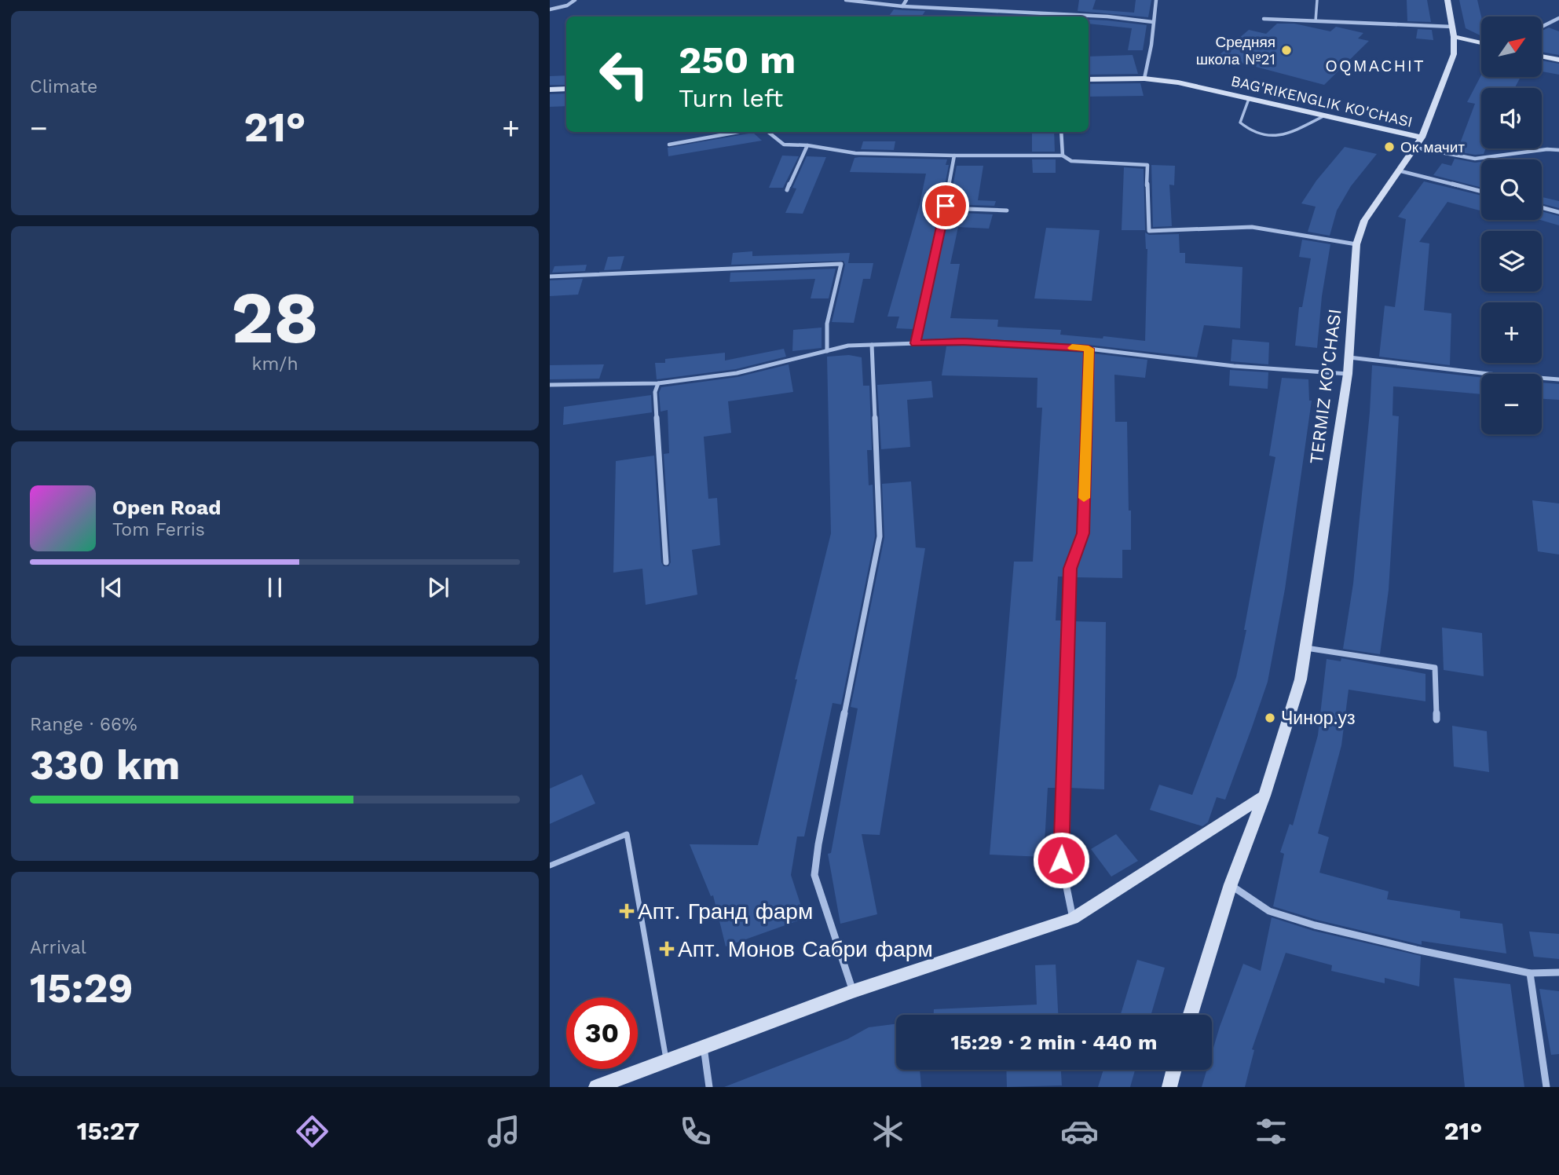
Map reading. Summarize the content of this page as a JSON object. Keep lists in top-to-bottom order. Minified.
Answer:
{"streets":{"main road":["BAG'RIKENGLIK KO'CHASI","TERMIZ KO'CHASI"]},"crossings":[["BAG'RIKENGLIK KO'CHASI","TERMIZ KO'CHASI"]],"districts":["OQMACHIT"],"places":{"other":["Средняя школа №21","Ок мачит","Чинор.уз"],"health":["Апт. Гранд фарм","Апт. Монов Сабри фарм"]},"north":"top right","page":{"tile":["Climate",["28","km/h"],["Range · 66%","330 km"],["Arrival","15:29"]],"map_buttons":["+","−"],"turn":["250 m","Turn left"],"heat":["−","21°","+"],"song":["Open Road","Tom Ferris"],"limit":"30","trip":"15:29 · 2 min · 440 m","tabs":["15:27","21°"]}}
